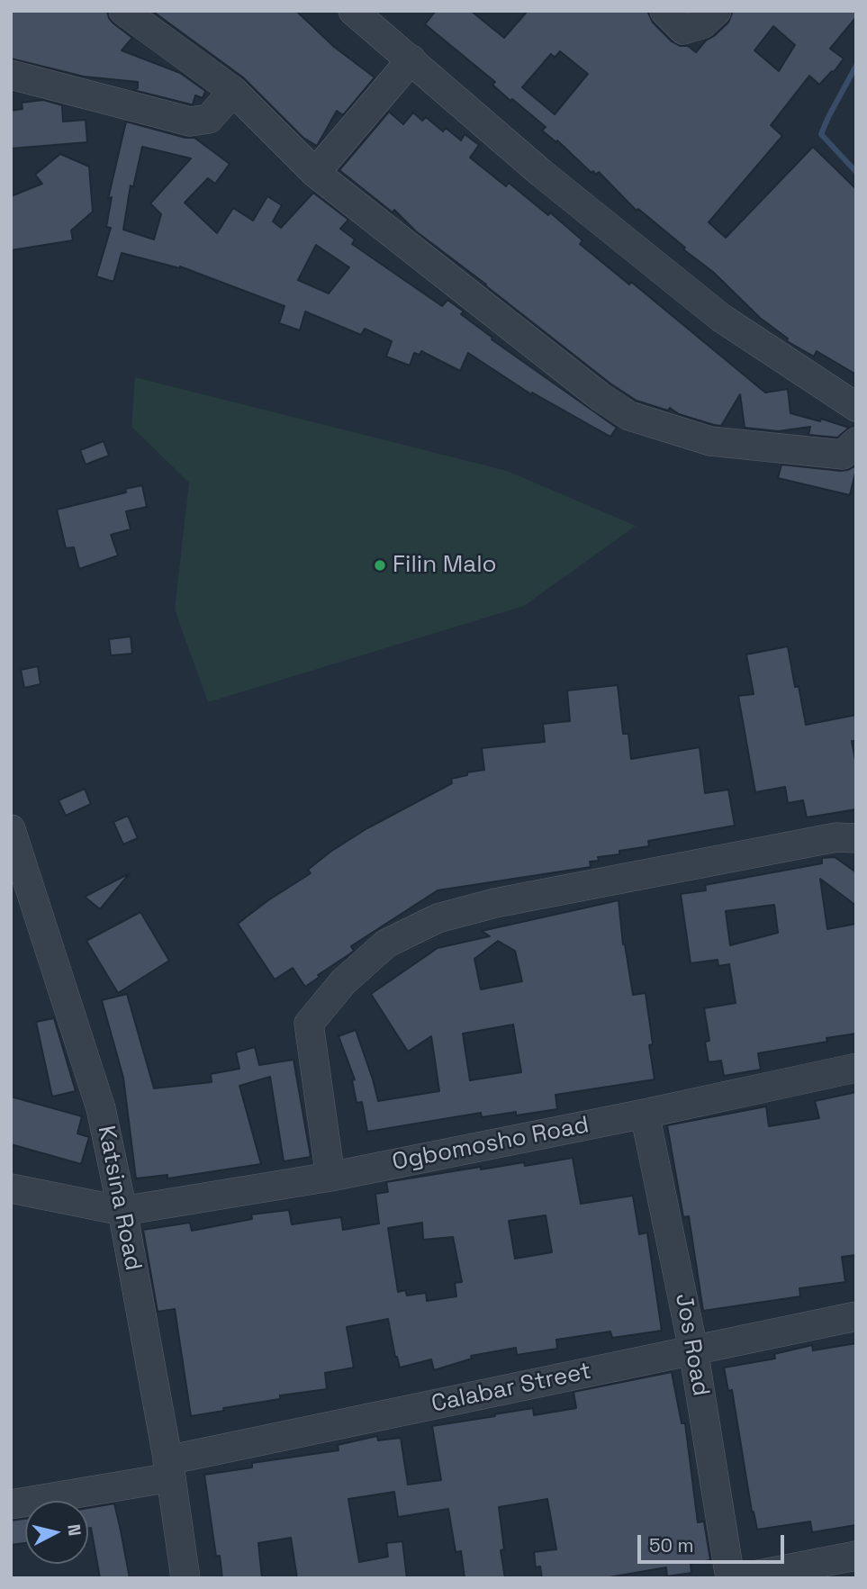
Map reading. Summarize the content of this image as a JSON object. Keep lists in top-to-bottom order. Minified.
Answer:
{"streets":{"street":["Ogbomosho Road","Katsina Road","Jos Road","Calabar Street"]},"crossings":[["Ogbomosho Road","Katsina Road"],["Ogbomosho Road","Jos Road"],["Katsina Road","Calabar Street"],["Jos Road","Calabar Street"]],"places":["Filin Malo"],"scale_bar":"50 m","north":"right"}
